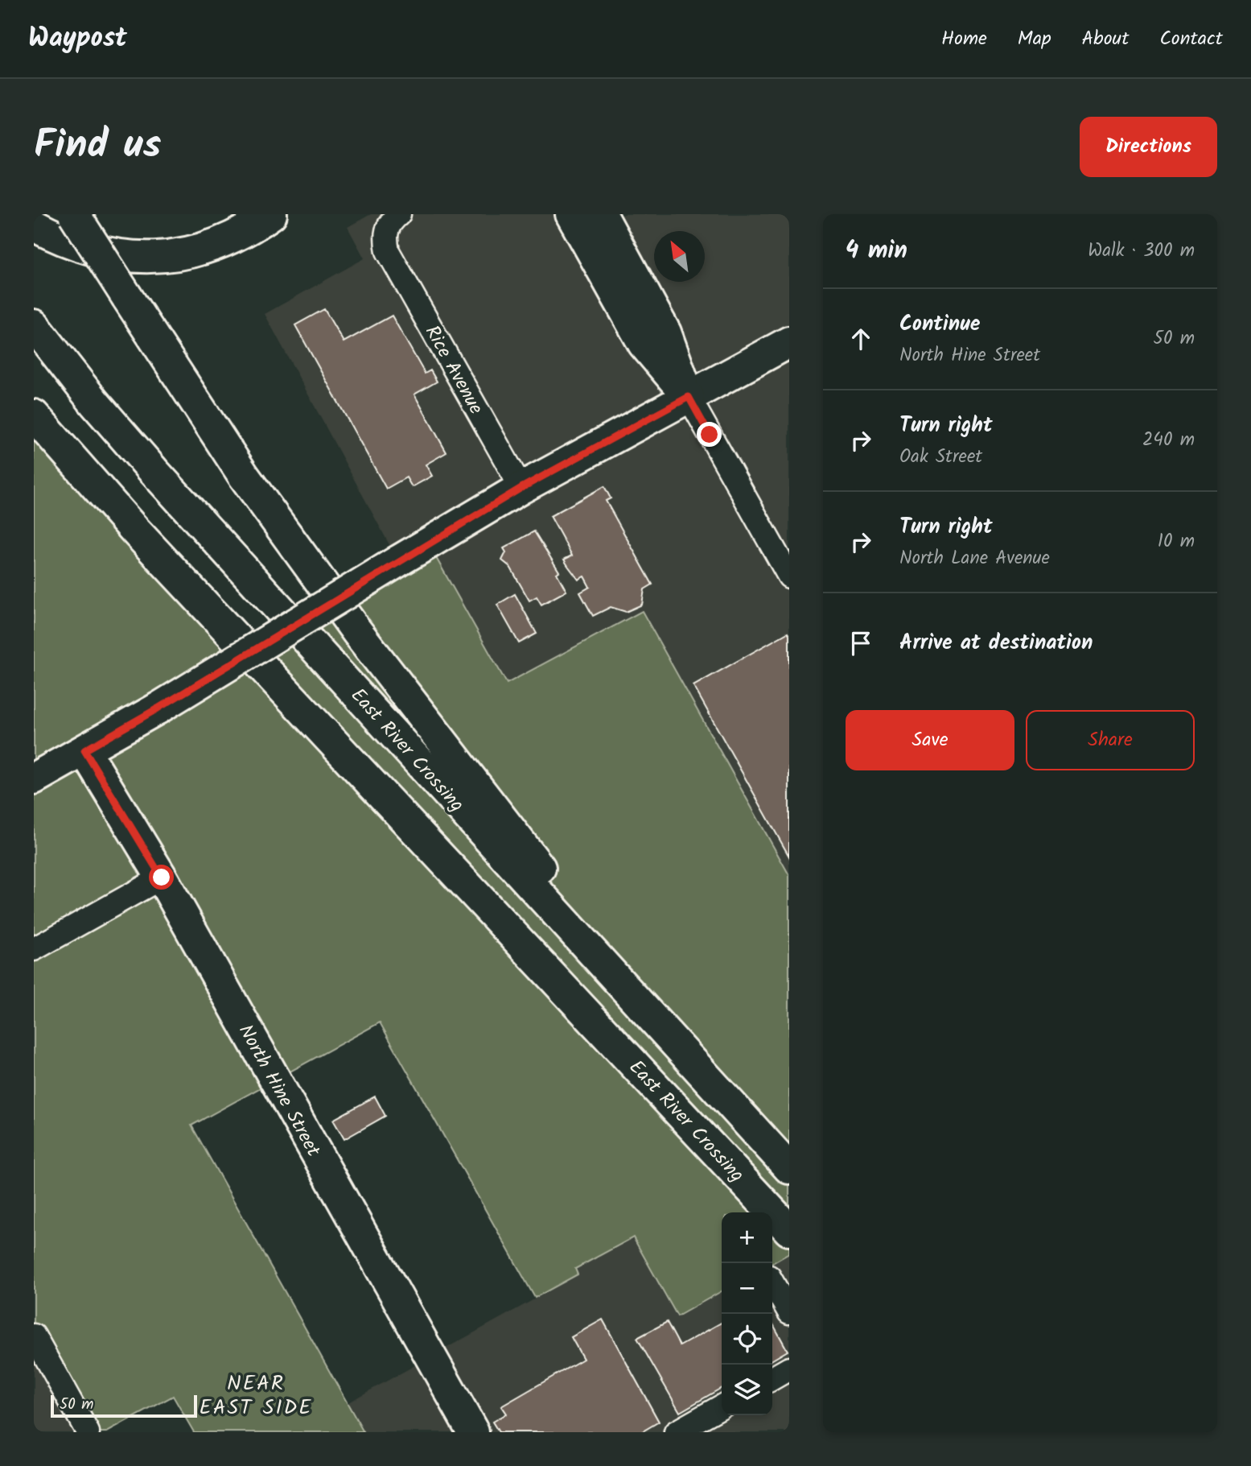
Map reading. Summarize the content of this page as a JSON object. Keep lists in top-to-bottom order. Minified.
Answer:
{"streets":{"main road":["East River Crossing","North Hine Street"],"street":["Rice Avenue"]},"districts":["NEAR EAST SIDE"],"scale_bar":"50 m","north":"top left","page":{"header":"Waypost","nav":["Home","Map","About","Contact"],"title":"Find us","buttons":["Directions",["Save","Share"]],"heading":["4 min","Walk · 300 m"],"list":[["Continue","North Hine Street","50 m"],["Turn right","Oak Street","240 m"],["Turn right","North Lane Avenue","10 m"],"Arrive at destination"],"map_buttons":["+","−"],"scale":"50 m"}}
